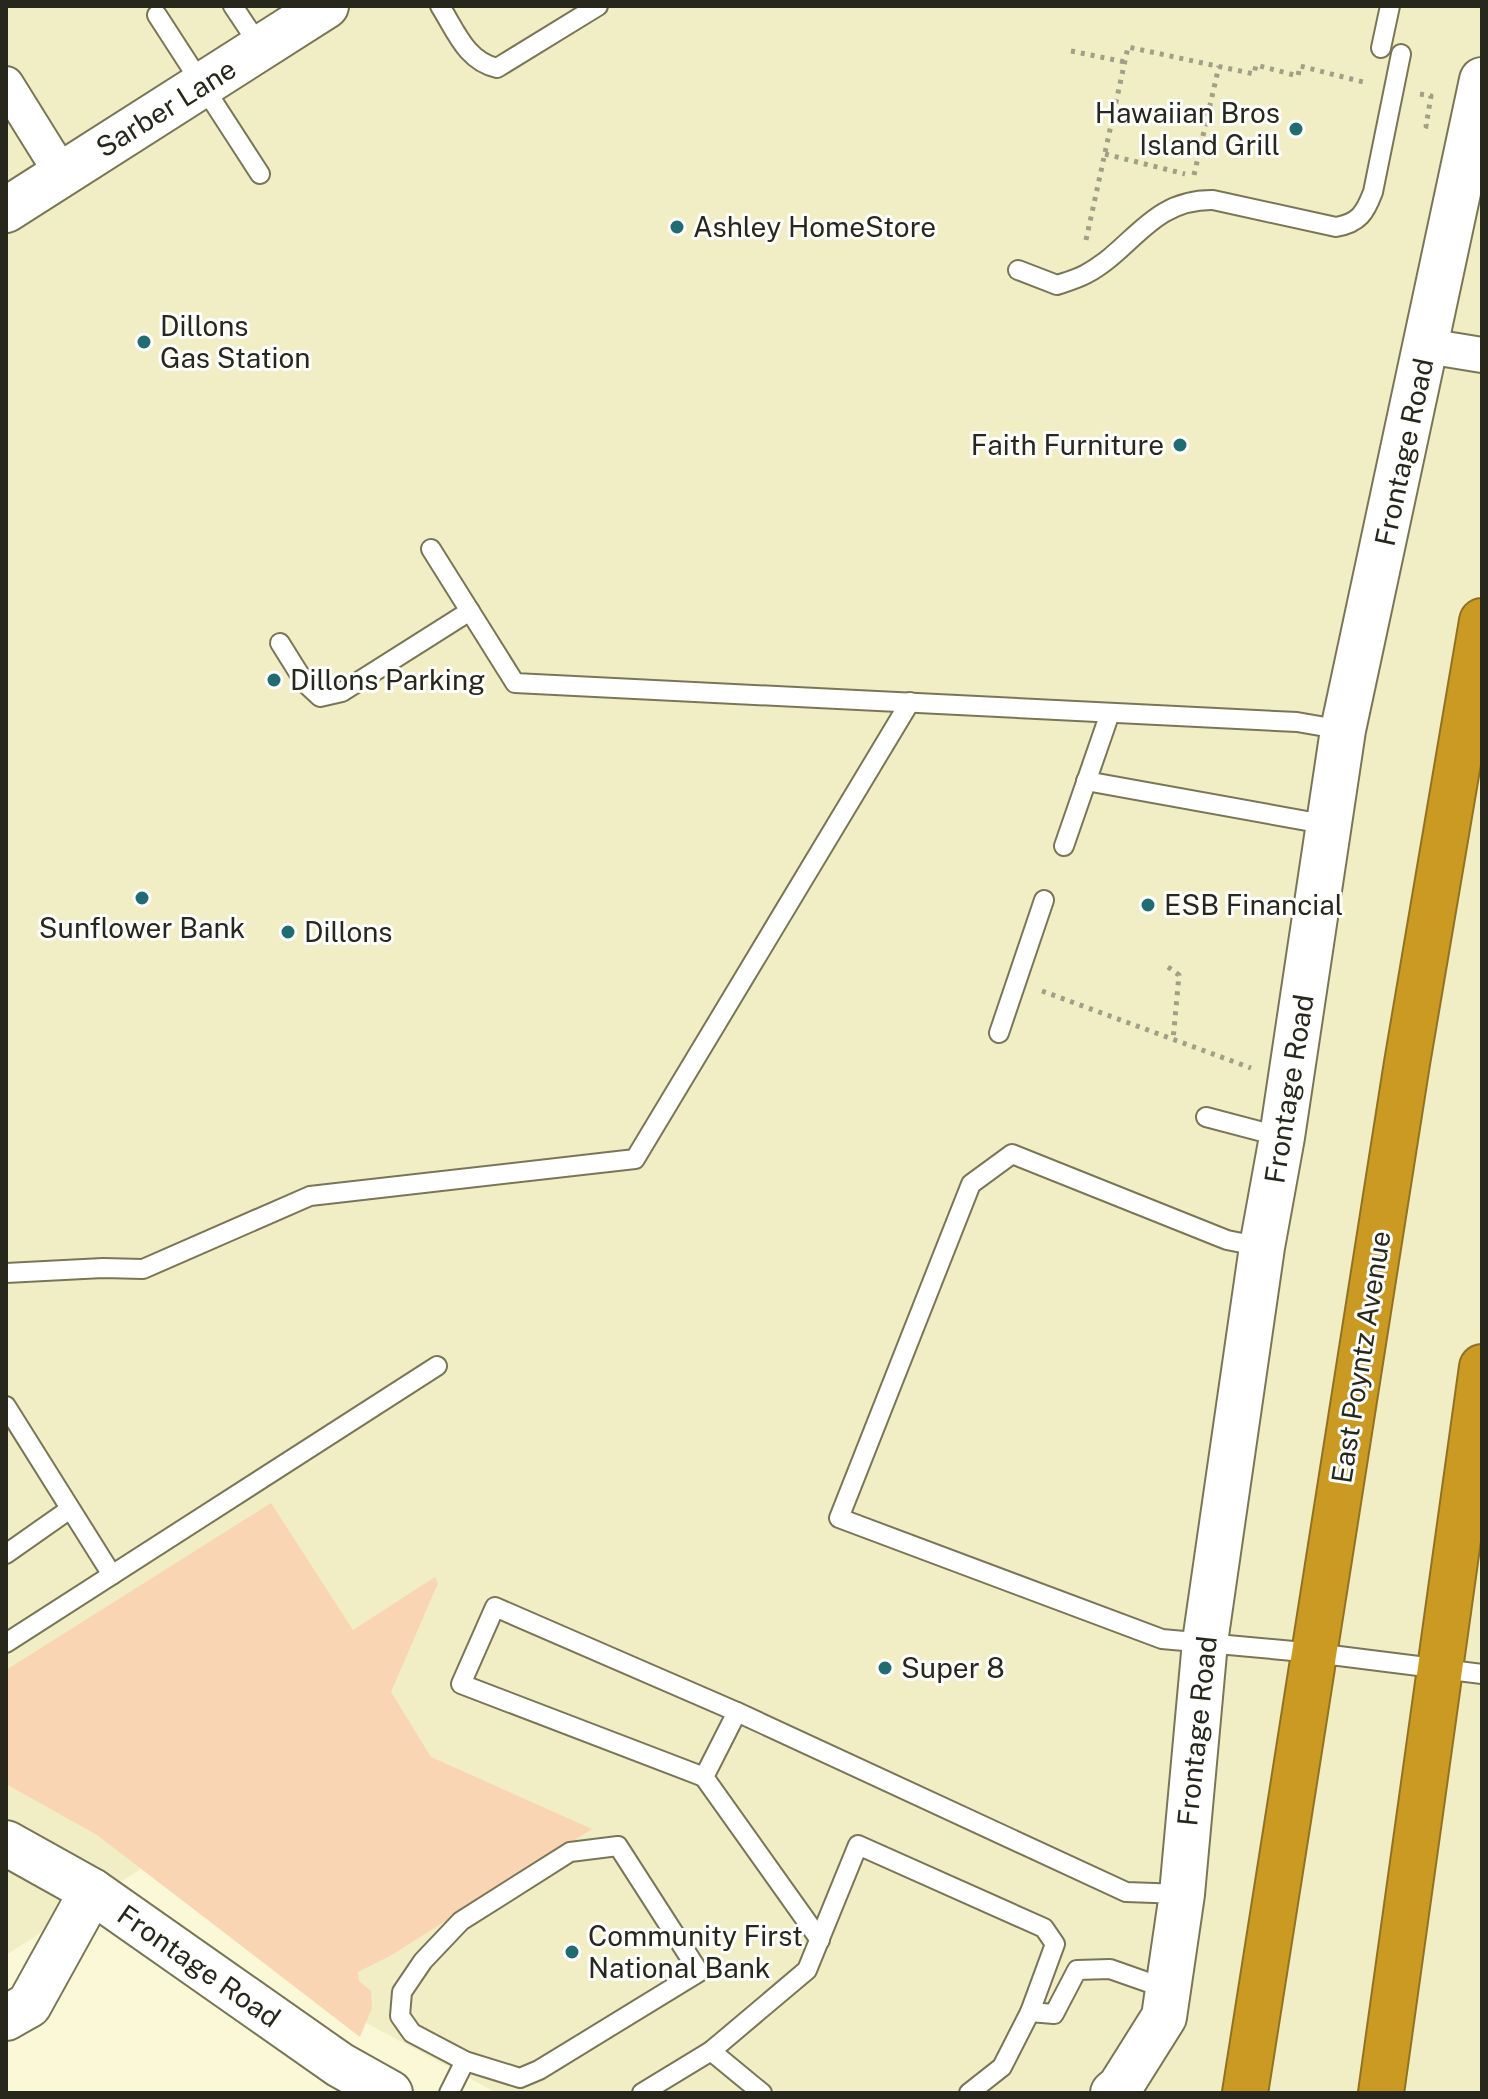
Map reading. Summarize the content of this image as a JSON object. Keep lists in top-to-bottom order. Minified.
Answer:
{"streets":{"highway":["East Poyntz Avenue"],"street":["Sarber Lane","Frontage Road"]},"places":["Hawaiian Bros Island Grill","Ashley HomeStore","Dillons Gas Station","Faith Furniture","Dillons Parking","Sunflower Bank","ESB Financial","Dillons","Super 8","Community First National Bank"]}
